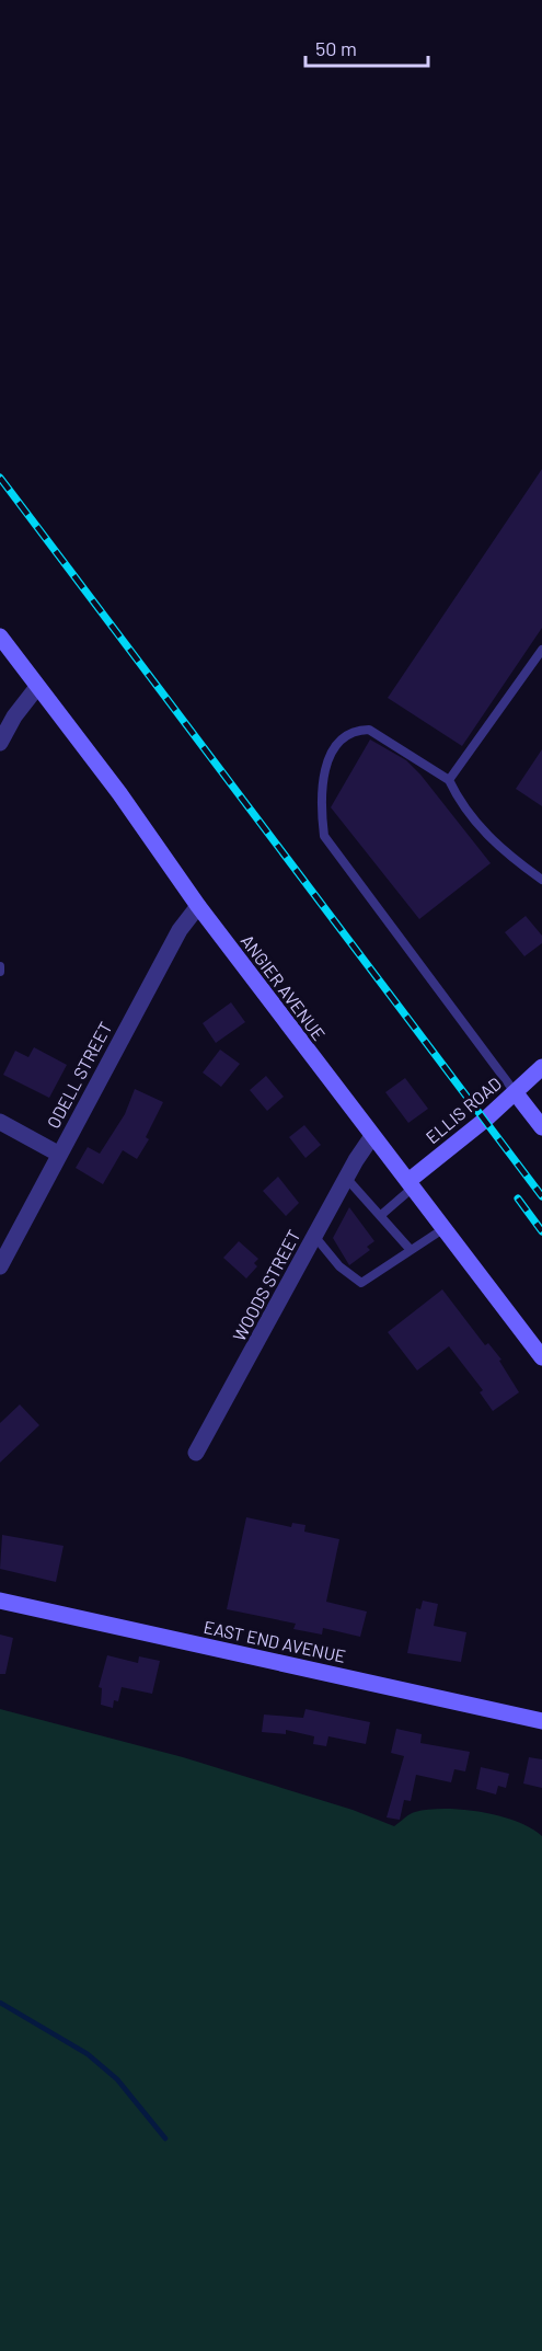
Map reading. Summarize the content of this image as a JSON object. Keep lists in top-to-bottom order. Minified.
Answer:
{"streets":{"main road":["ANGIER AVENUE","ELLIS ROAD","EAST END AVENUE"],"street":["ODELL STREET","WOODS STREET"]},"crossings":[["ANGIER AVENUE","ODELL STREET"],["ANGIER AVENUE","ELLIS ROAD"],["ANGIER AVENUE","WOODS STREET"]],"scale_bar":"50 m"}
